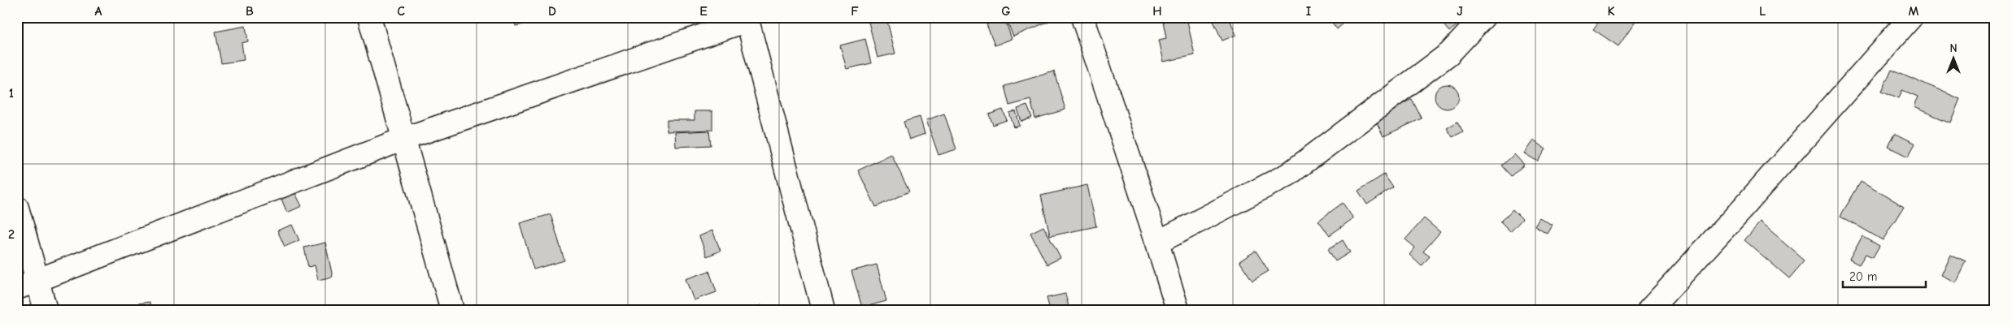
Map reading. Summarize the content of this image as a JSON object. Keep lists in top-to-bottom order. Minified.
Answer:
{"scale_bar":"20 m","north":"top","grid":{"columns":["A","B","C","D","E","F","G","H","I","J","K","L","M"],"rows":["1","2"]}}
